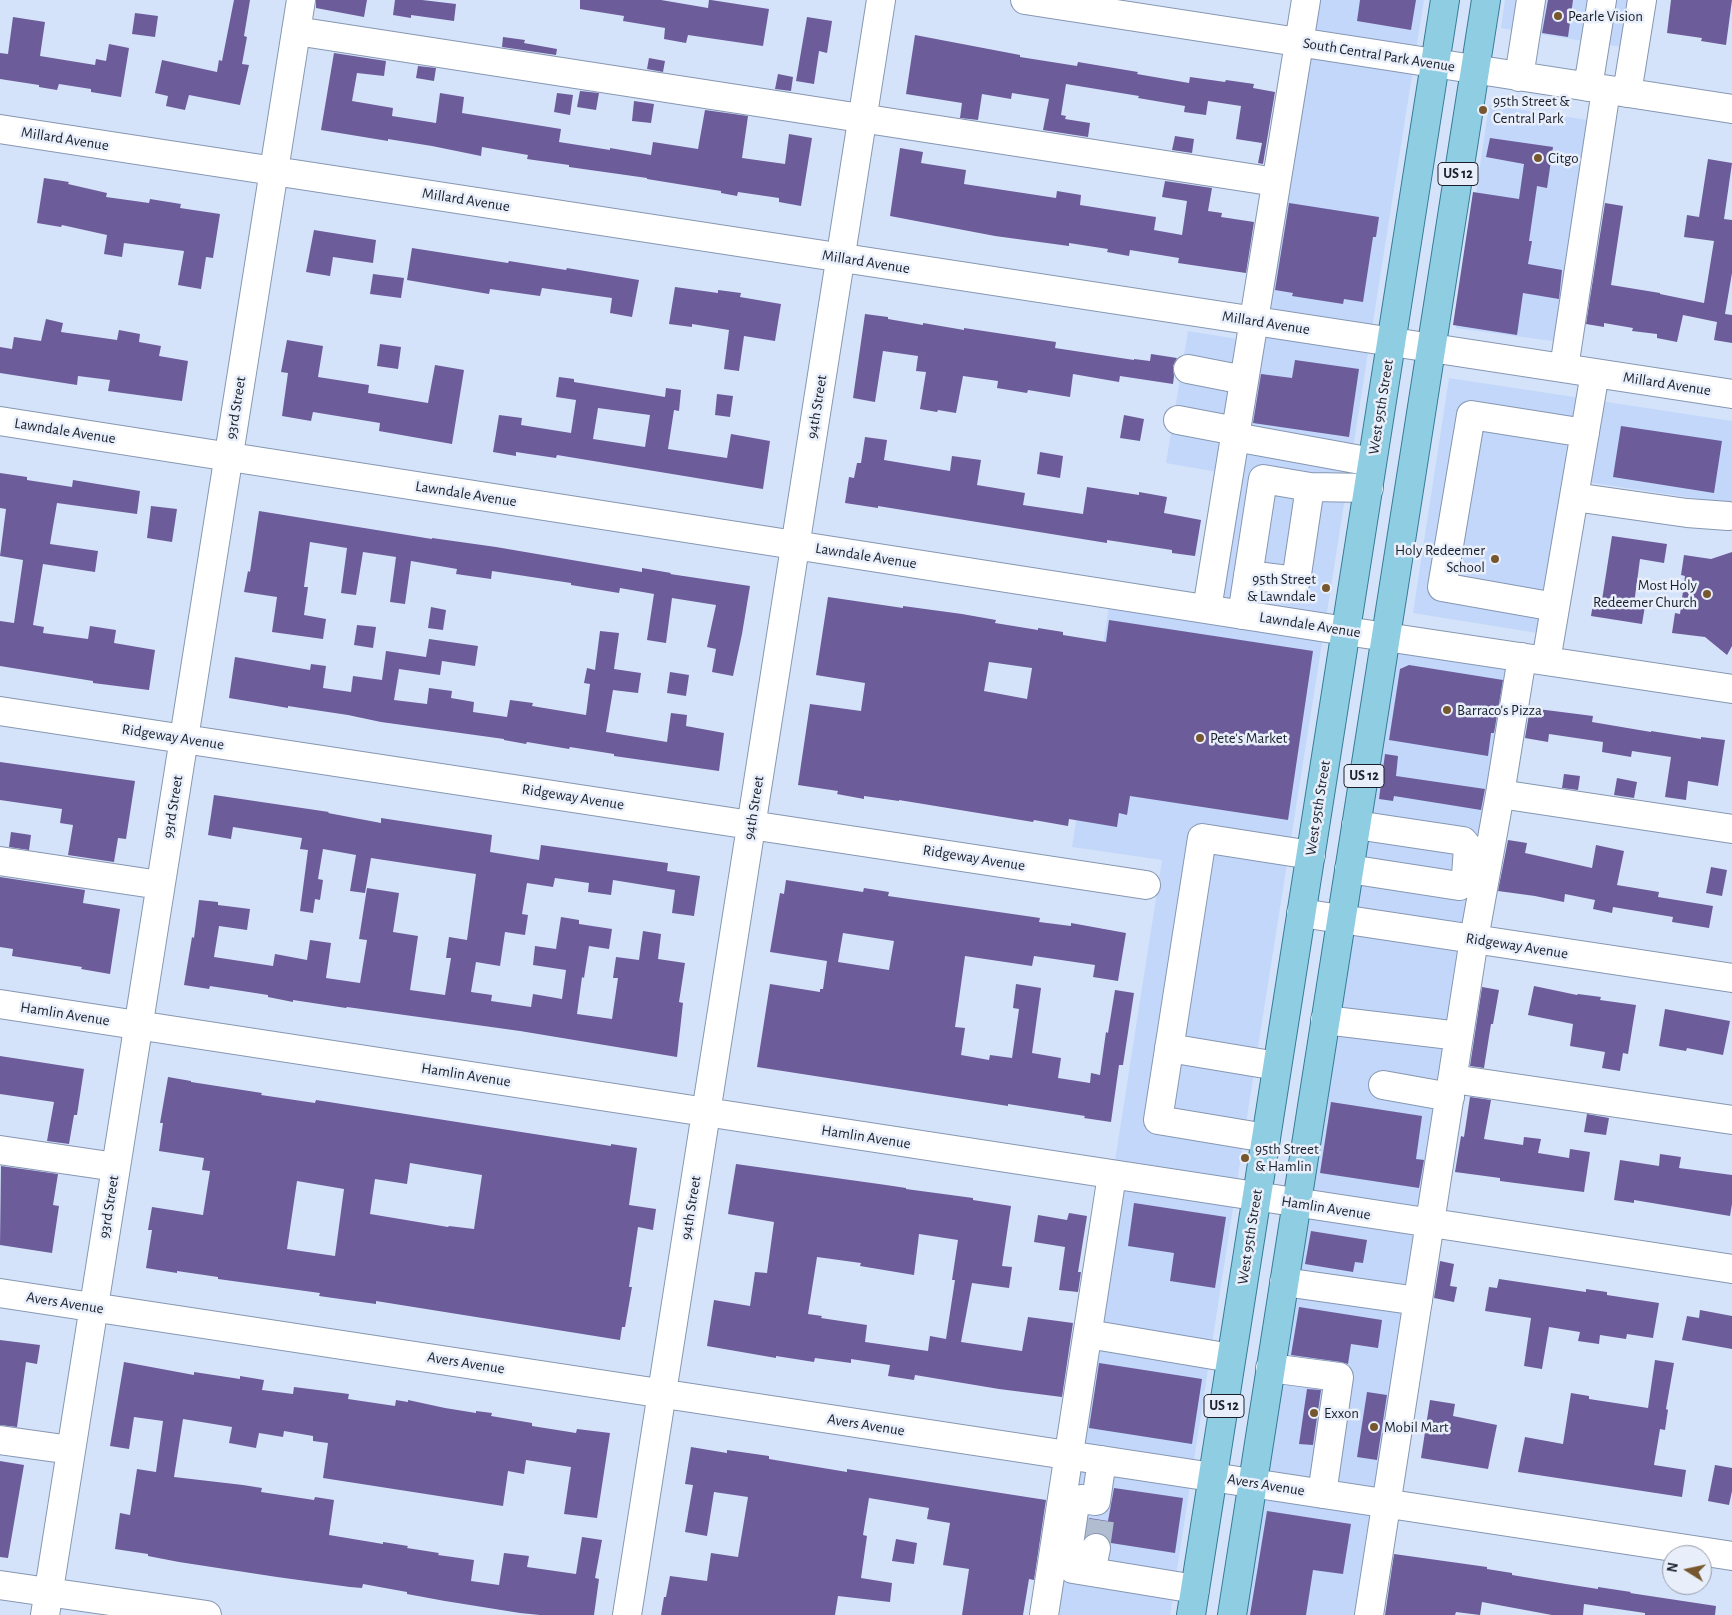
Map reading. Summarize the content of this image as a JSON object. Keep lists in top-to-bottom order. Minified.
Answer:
{"streets":{"main road":["US 12","West 95th Street"],"street":["South Central Park Avenue","Millard Avenue","94th Street","93rd Street","Lawndale Avenue","Ridgeway Avenue","Hamlin Avenue","Avers Avenue"]},"crossings":[["South Central Park Avenue","US 12"],["South Central Park Avenue","West 95th Street"],["Millard Avenue","US 12"],["Millard Avenue","94th Street"],["Millard Avenue","West 95th Street"],["Millard Avenue","93rd Street"],["US 12","Lawndale Avenue"],["US 12","Ridgeway Avenue"],["US 12","Hamlin Avenue"],["US 12","Avers Avenue"],["94th Street","Lawndale Avenue"],["94th Street","Ridgeway Avenue"],["94th Street","Hamlin Avenue"],["94th Street","Avers Avenue"],["West 95th Street","Lawndale Avenue"],["West 95th Street","Ridgeway Avenue"],["West 95th Street","Hamlin Avenue"],["West 95th Street","Avers Avenue"],["93rd Street","Lawndale Avenue"],["93rd Street","Ridgeway Avenue"],["93rd Street","Hamlin Avenue"],["93rd Street","Avers Avenue"]],"places":["Pearle Vision","95th Street & Central Park","Citgo","Holy Redeemer School","95th Street & Lawndale","Most Holy Redeemer Church","Barraco's Pizza","Pete's Market","95th Street & Hamlin","Exxon","Mobil Mart"],"north":"left"}
